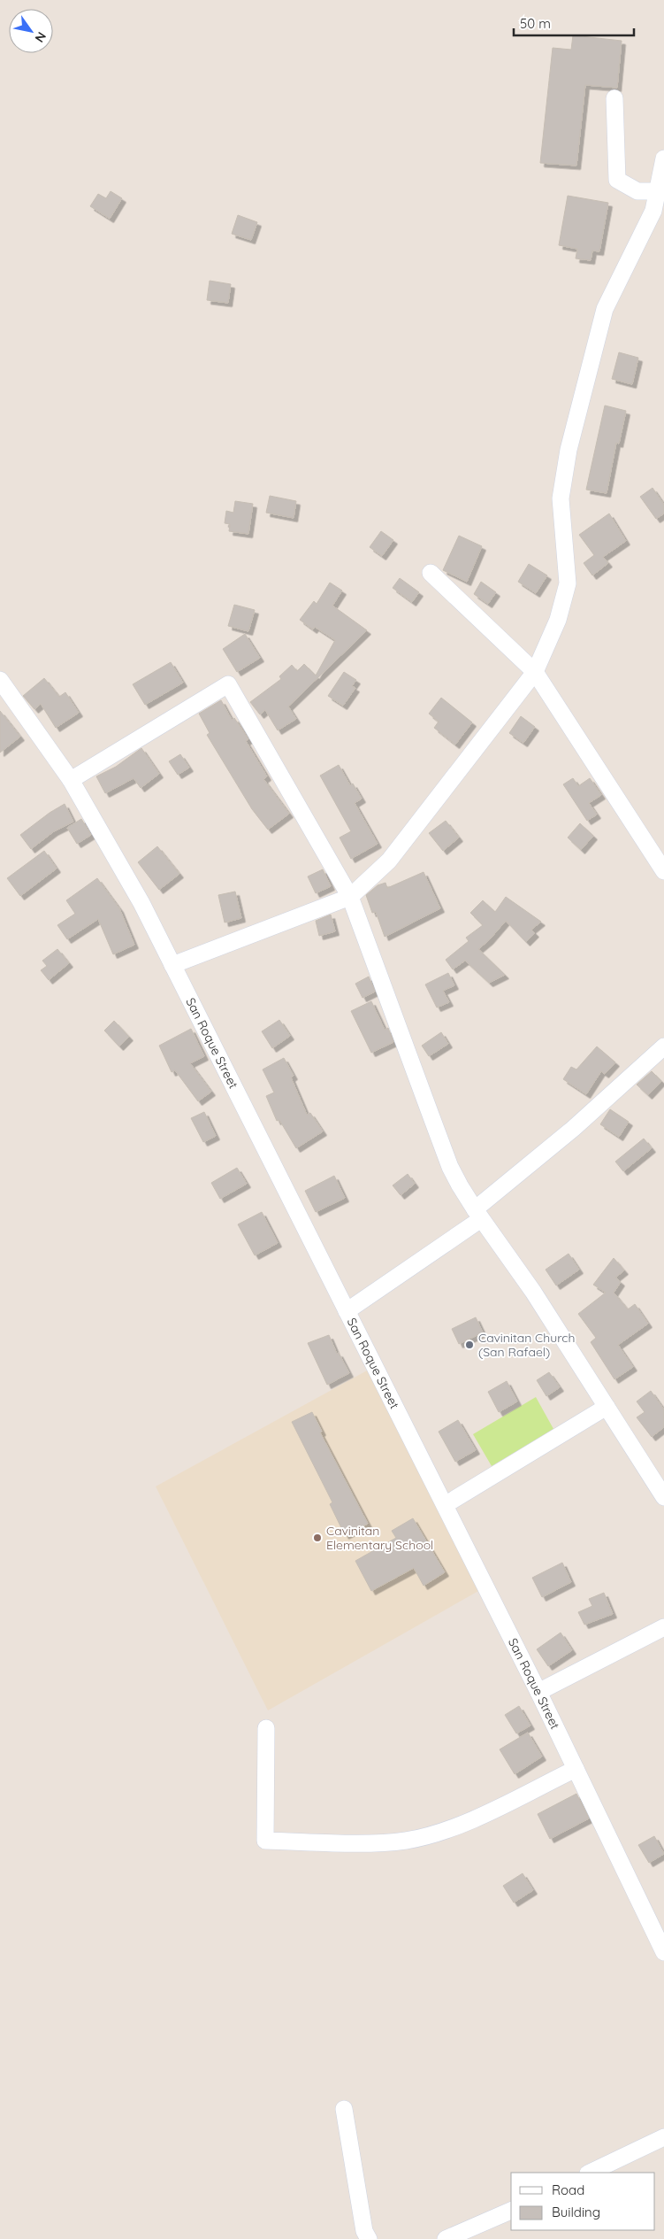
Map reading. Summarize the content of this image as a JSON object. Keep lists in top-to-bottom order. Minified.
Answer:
{"streets":{"street":["San Roque Street"]},"places":["Cavinitan Church (San Rafael)","Cavinitan Elementary School"],"legend":["Road","Building"],"scale_bar":"50 m","north":"bottom right"}
